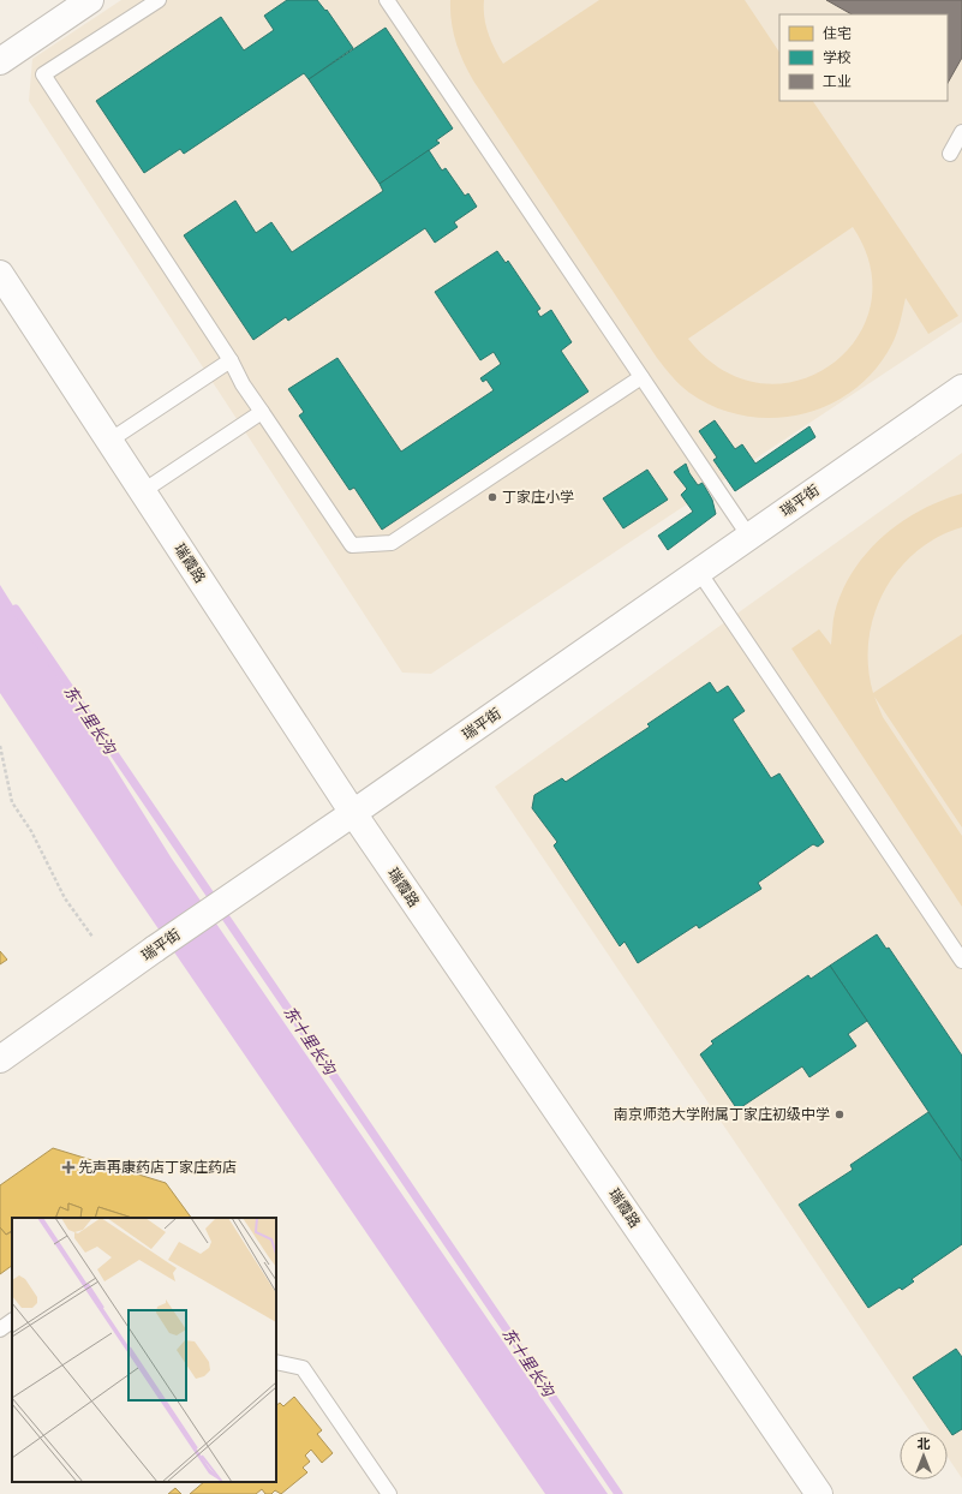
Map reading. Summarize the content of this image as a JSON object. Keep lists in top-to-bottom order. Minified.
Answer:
{"streets":{"street":["瑞平街","瑞霞路"]},"crossings":[["瑞平街","瑞霞路"]],"water":["东十里长沟"],"places":{"other":["丁家庄小学","南京师范大学附属丁家庄初级中学"],"health":["先声再康药店丁家庄药店"]},"legend":["住宅","学校","工业"],"north":"top"}
